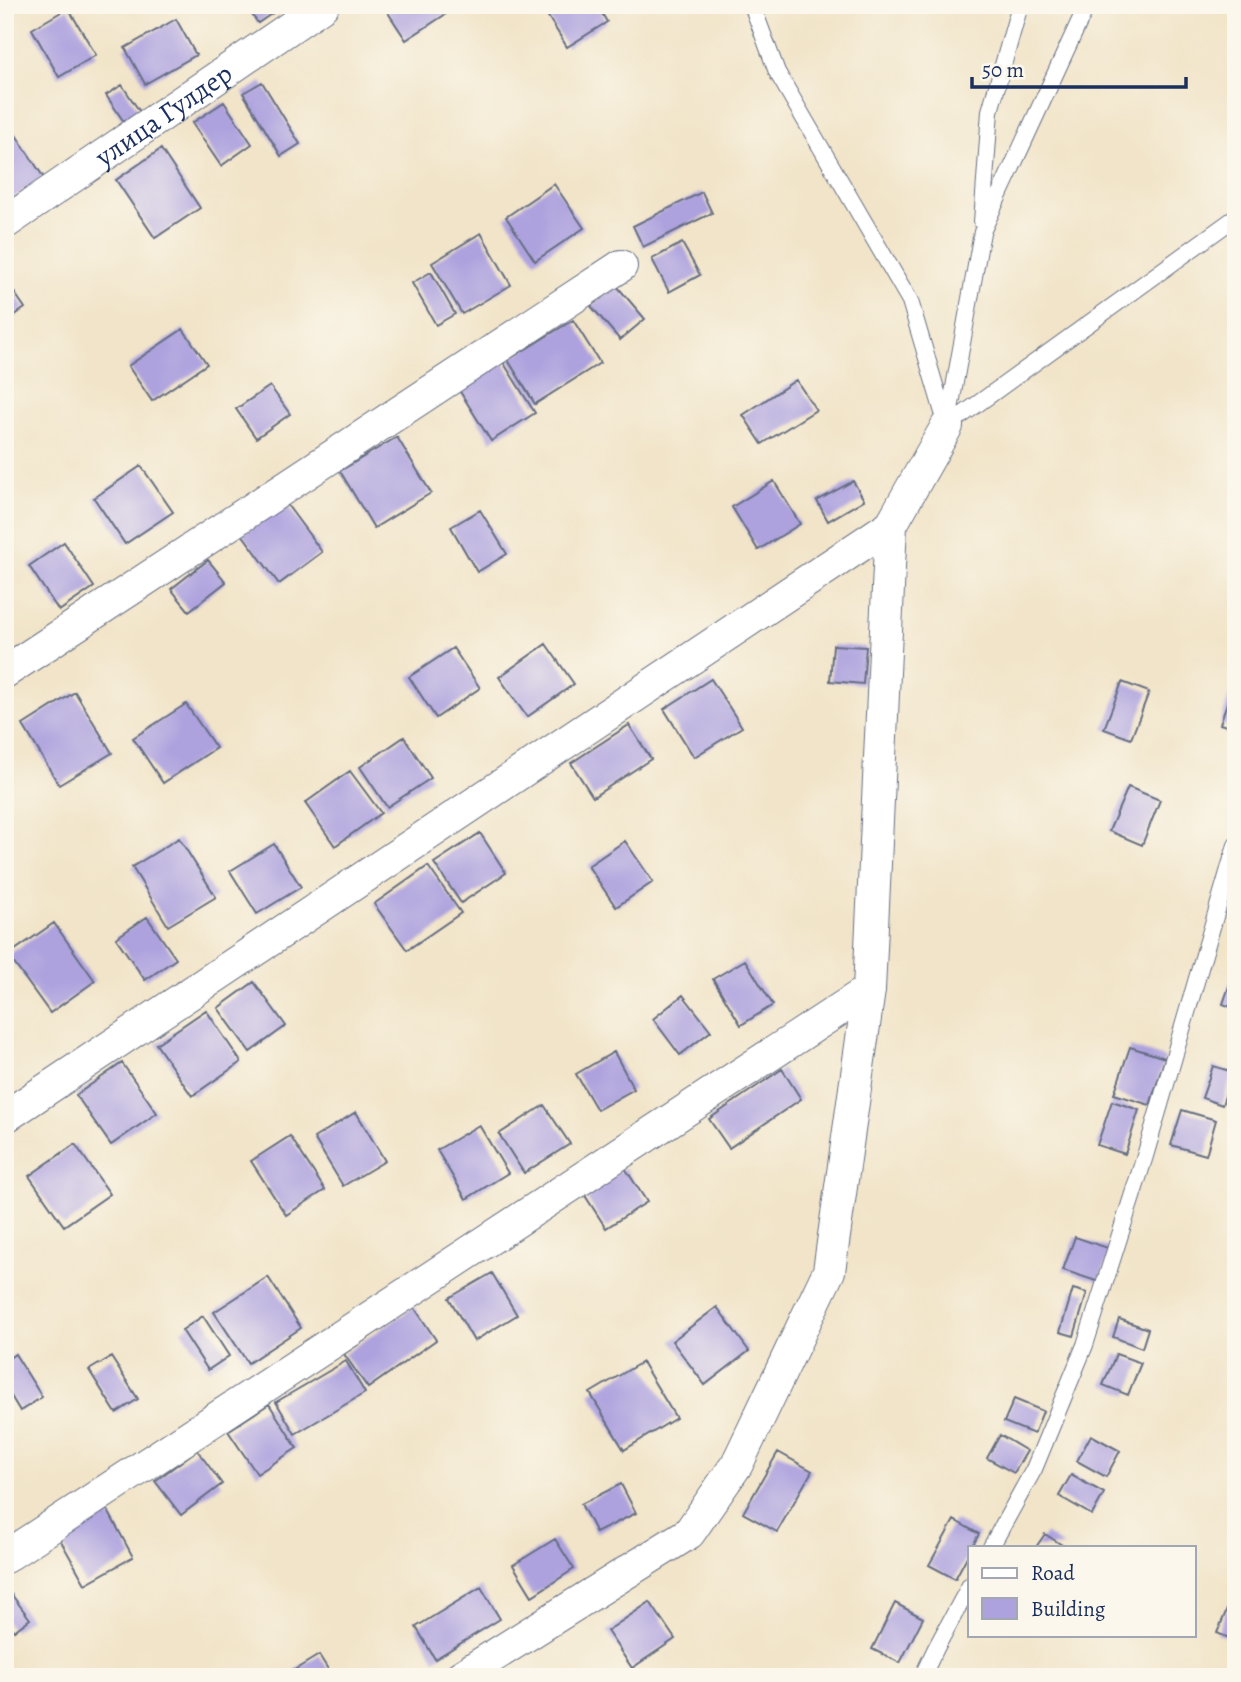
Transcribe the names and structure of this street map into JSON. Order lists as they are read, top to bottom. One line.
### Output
{"streets":{"street":["улица Гулдер"]},"legend":["Road","Building"],"scale_bar":"50 m"}
